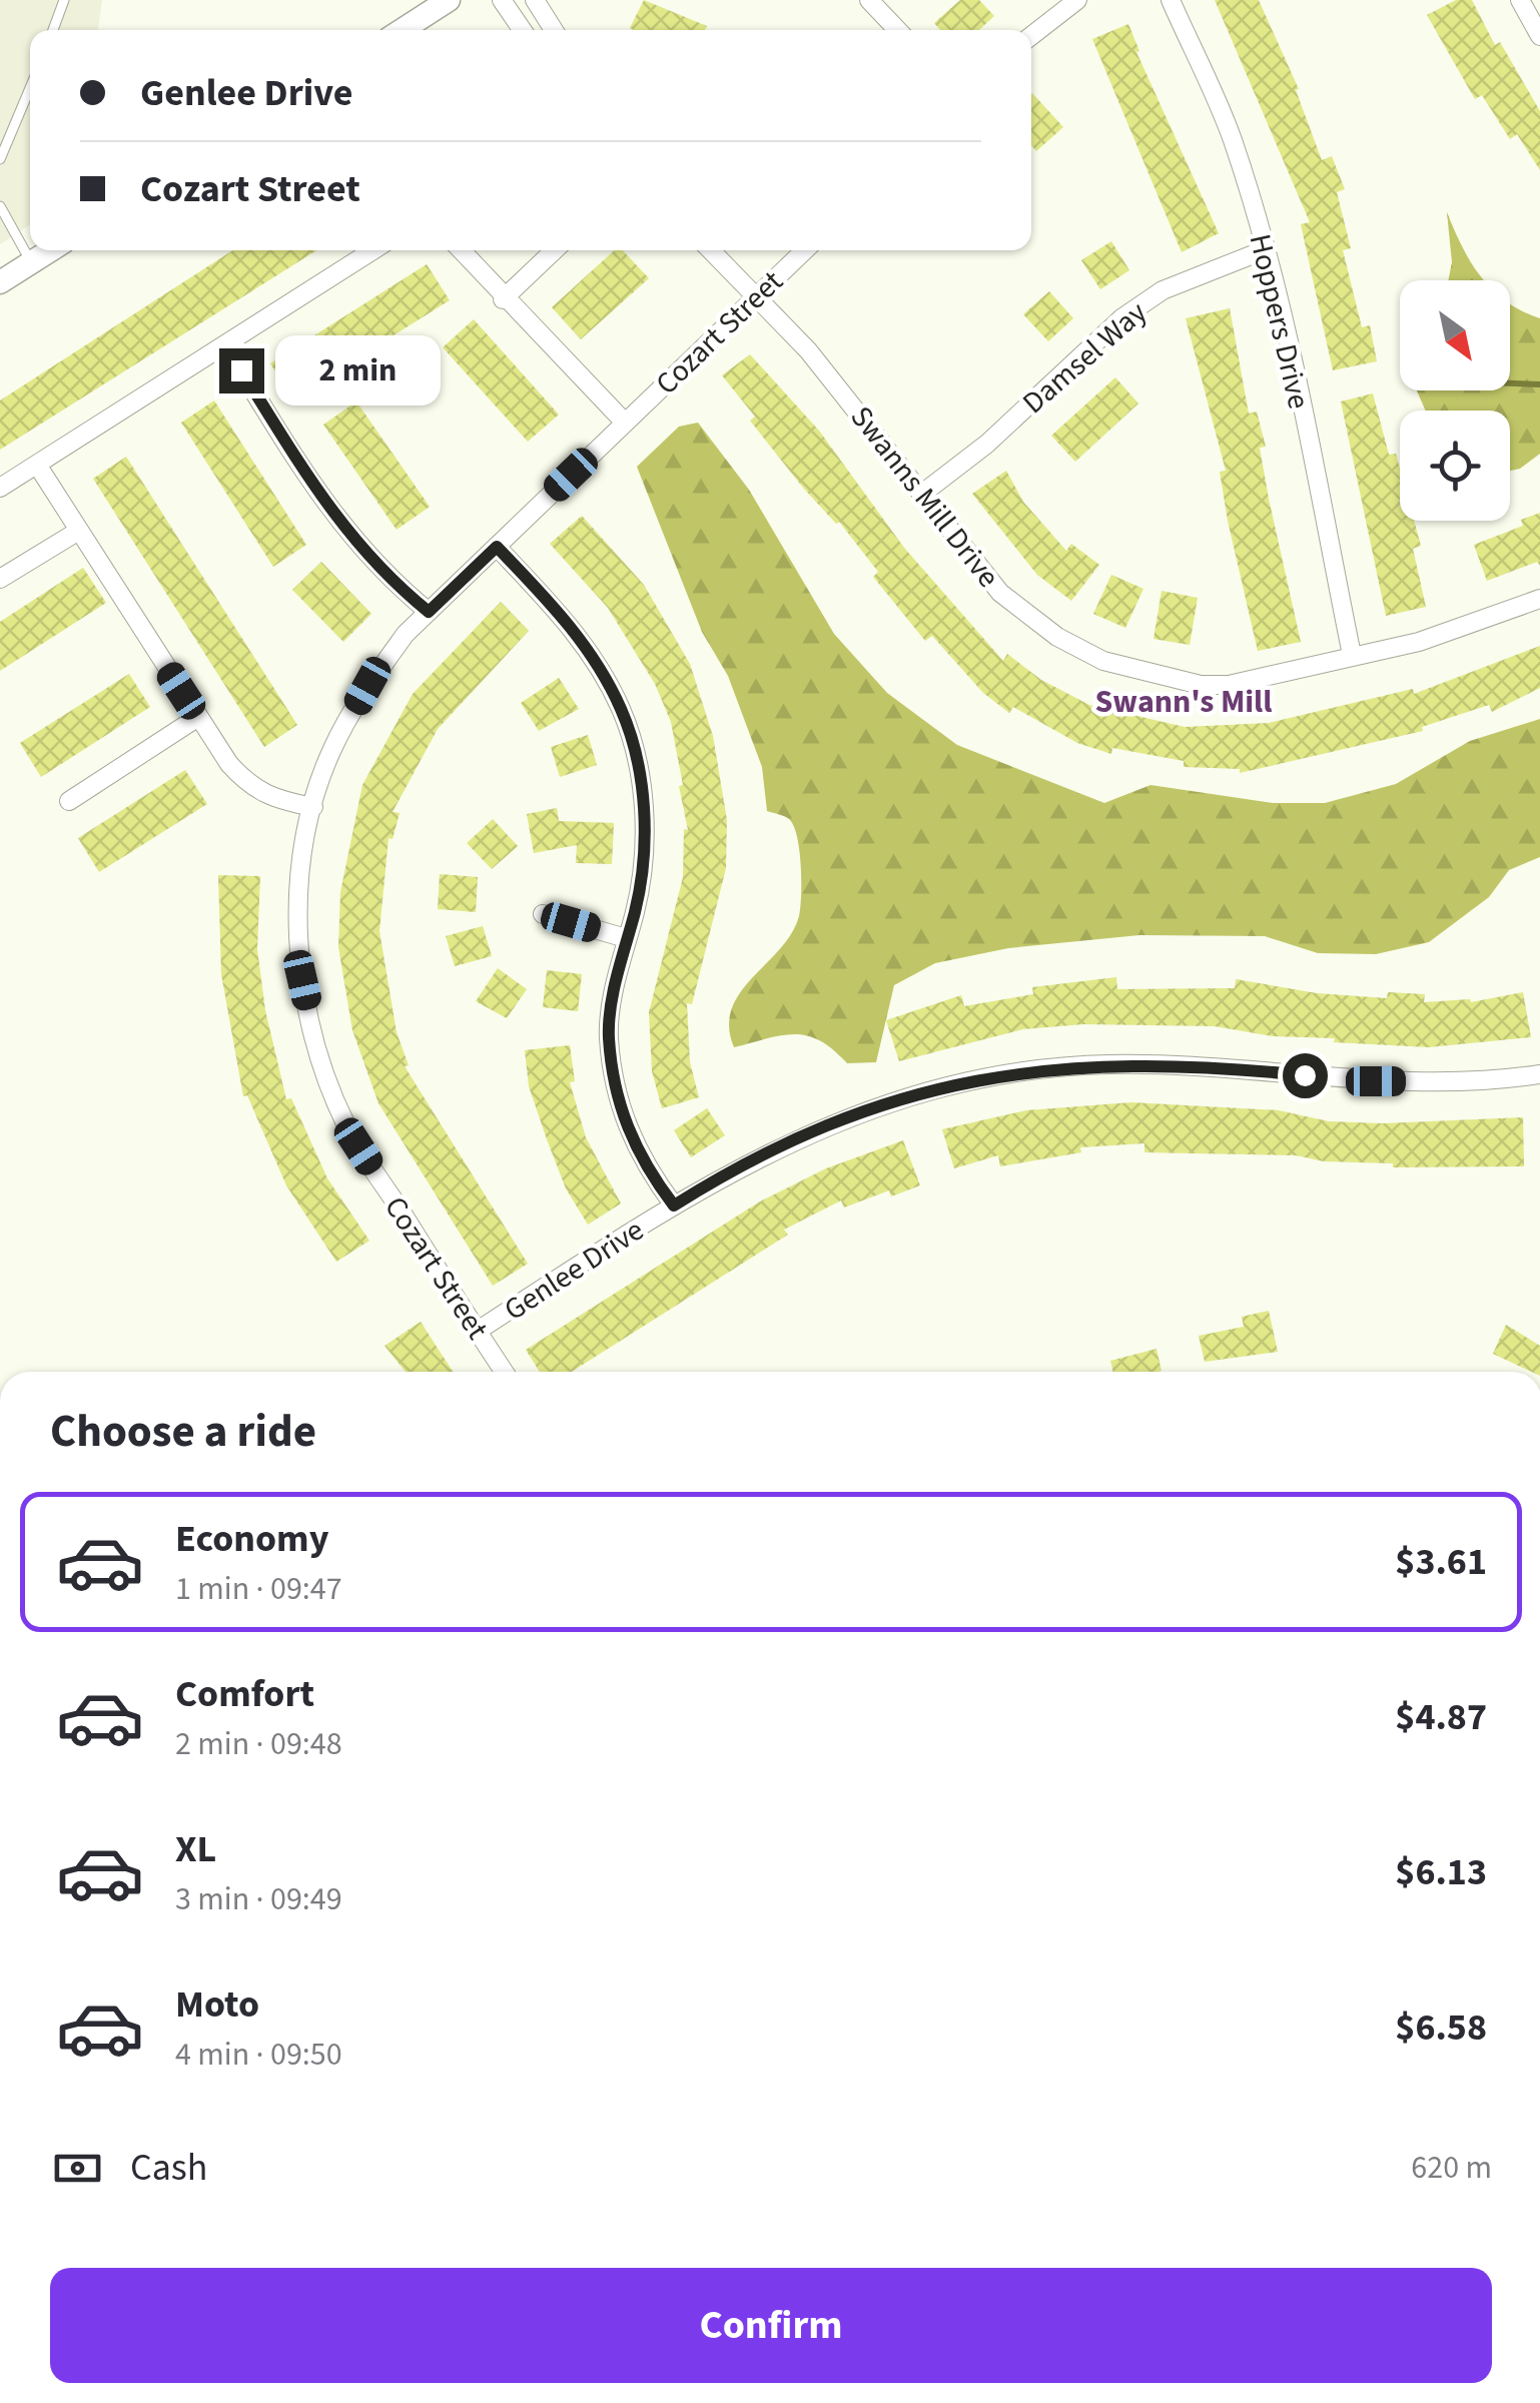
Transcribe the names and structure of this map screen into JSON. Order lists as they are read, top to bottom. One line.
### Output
{"streets":{"street":["Hoppers Drive","Cozart Street","Damsel Way","Swanns Mill Drive","Genlee Drive"]},"crossings":[["Hoppers Drive","Damsel Way"],["Hoppers Drive","Swanns Mill Drive"],["Cozart Street","Swanns Mill Drive"],["Cozart Street","Genlee Drive"],["Damsel Way","Swanns Mill Drive"]],"districts":["Swann's Mill"],"north":"bottom right","page":{"banner":["Genlee Drive","Cozart Street"],"bubble":"2 min","heading":"Choose a ride","list":[{"name":"Economy","note":"1 min · 09:47","value":"$3.61"},{"name":"Comfort","note":"2 min · 09:48","value":"$4.87"},{"name":"XL","note":"3 min · 09:49","value":"$6.13"},{"name":"Moto","note":"4 min · 09:50","value":"$6.58"}],"pay":["Cash","620 m"],"buttons":"Confirm"}}
